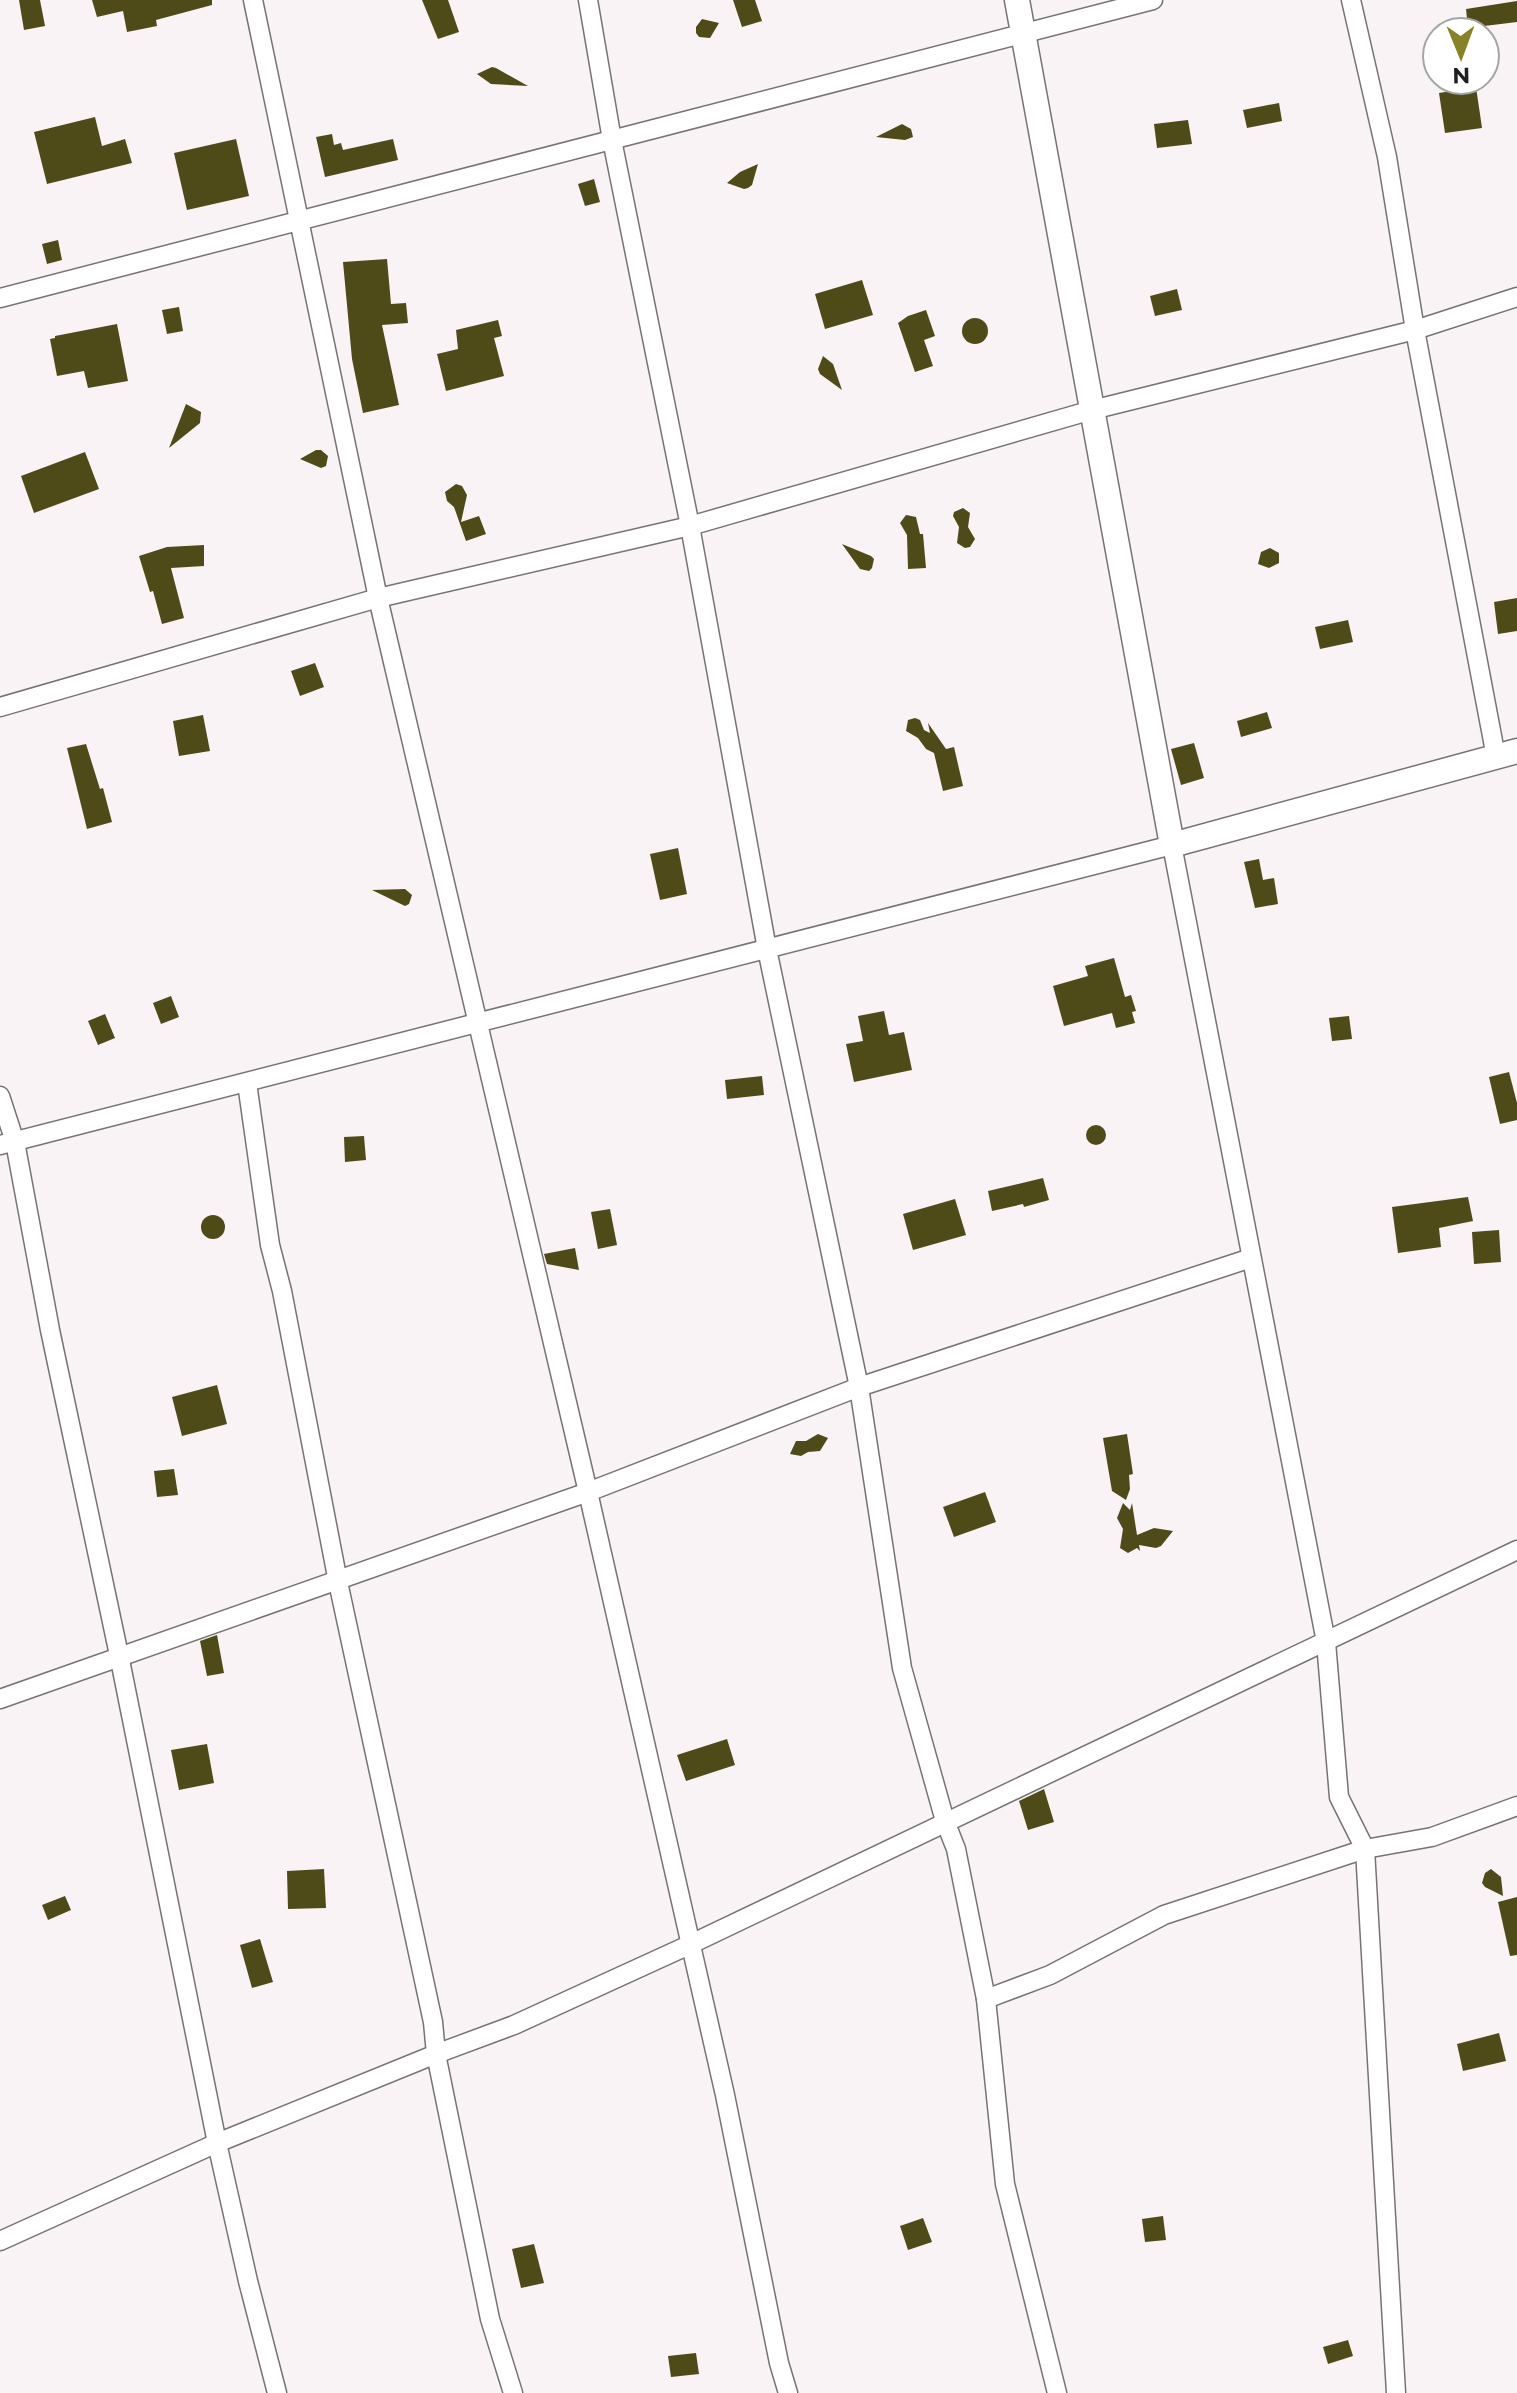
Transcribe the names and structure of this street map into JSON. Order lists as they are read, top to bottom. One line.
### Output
{"north":"bottom"}
